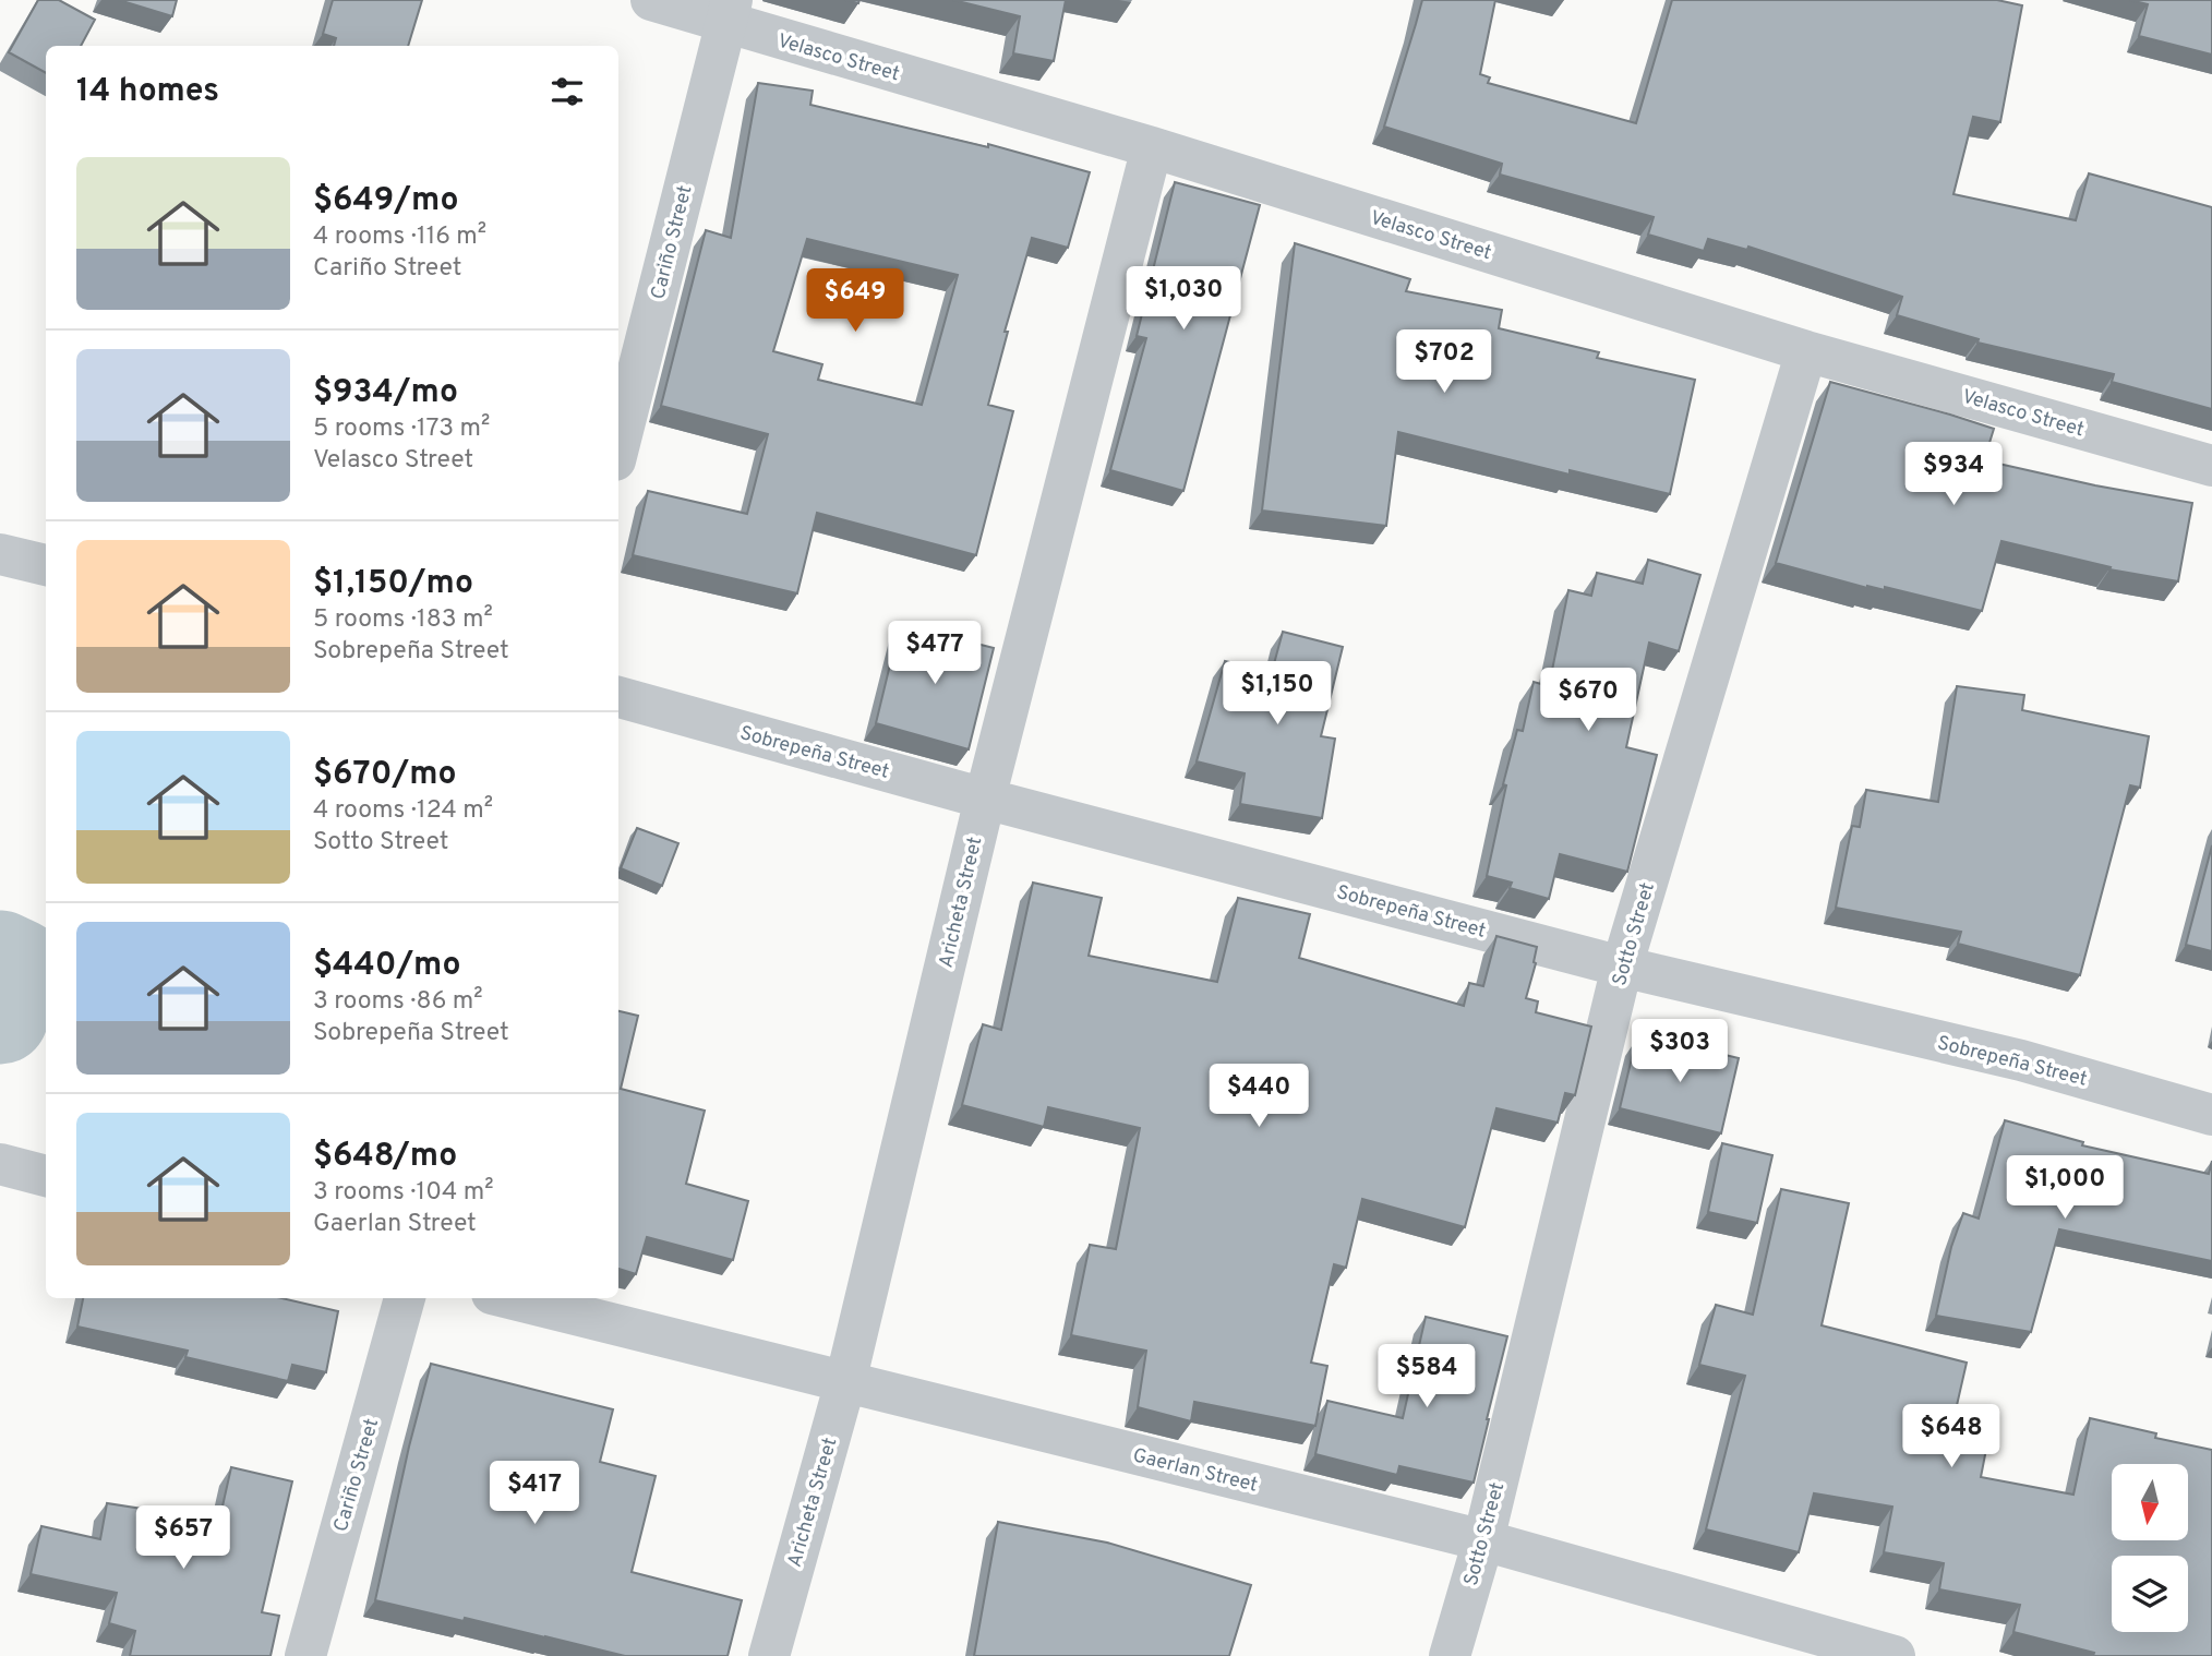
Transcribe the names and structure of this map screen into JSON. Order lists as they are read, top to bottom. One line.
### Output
{"streets":{"street":["Velasco Street","Cariño Street","Sobrepeña Street","Aricheta Street","Sotto Street","Gaerlan Street"]},"crossings":[["Velasco Street","Cariño Street"],["Velasco Street","Aricheta Street"],["Velasco Street","Sotto Street"],["Sobrepeña Street","Aricheta Street"],["Sobrepeña Street","Sotto Street"],["Aricheta Street","Gaerlan Street"],["Sotto Street","Gaerlan Street"]],"north":"bottom","page":{"heading":"14 homes","list":[{"name":"$649/mo","note":"4 rooms · 116 m² · Cariño Street"},{"name":"$934/mo","note":"5 rooms · 173 m² · Velasco Street"},{"name":"$1,150/mo","note":"5 rooms · 183 m² · Sobrepeña Street"},{"name":"$670/mo","note":"4 rooms · 124 m² · Sotto Street"},{"name":"$440/mo","note":"3 rooms · 86 m² · Sobrepeña Street"},{"name":"$648/mo","note":"3 rooms · 104 m² · Gaerlan Street"}],"price":["$1,030","$649","$702","$934","$477","$1,150","$670","$303","$440","$1,000","$584","$648","$417","$657"]}}
